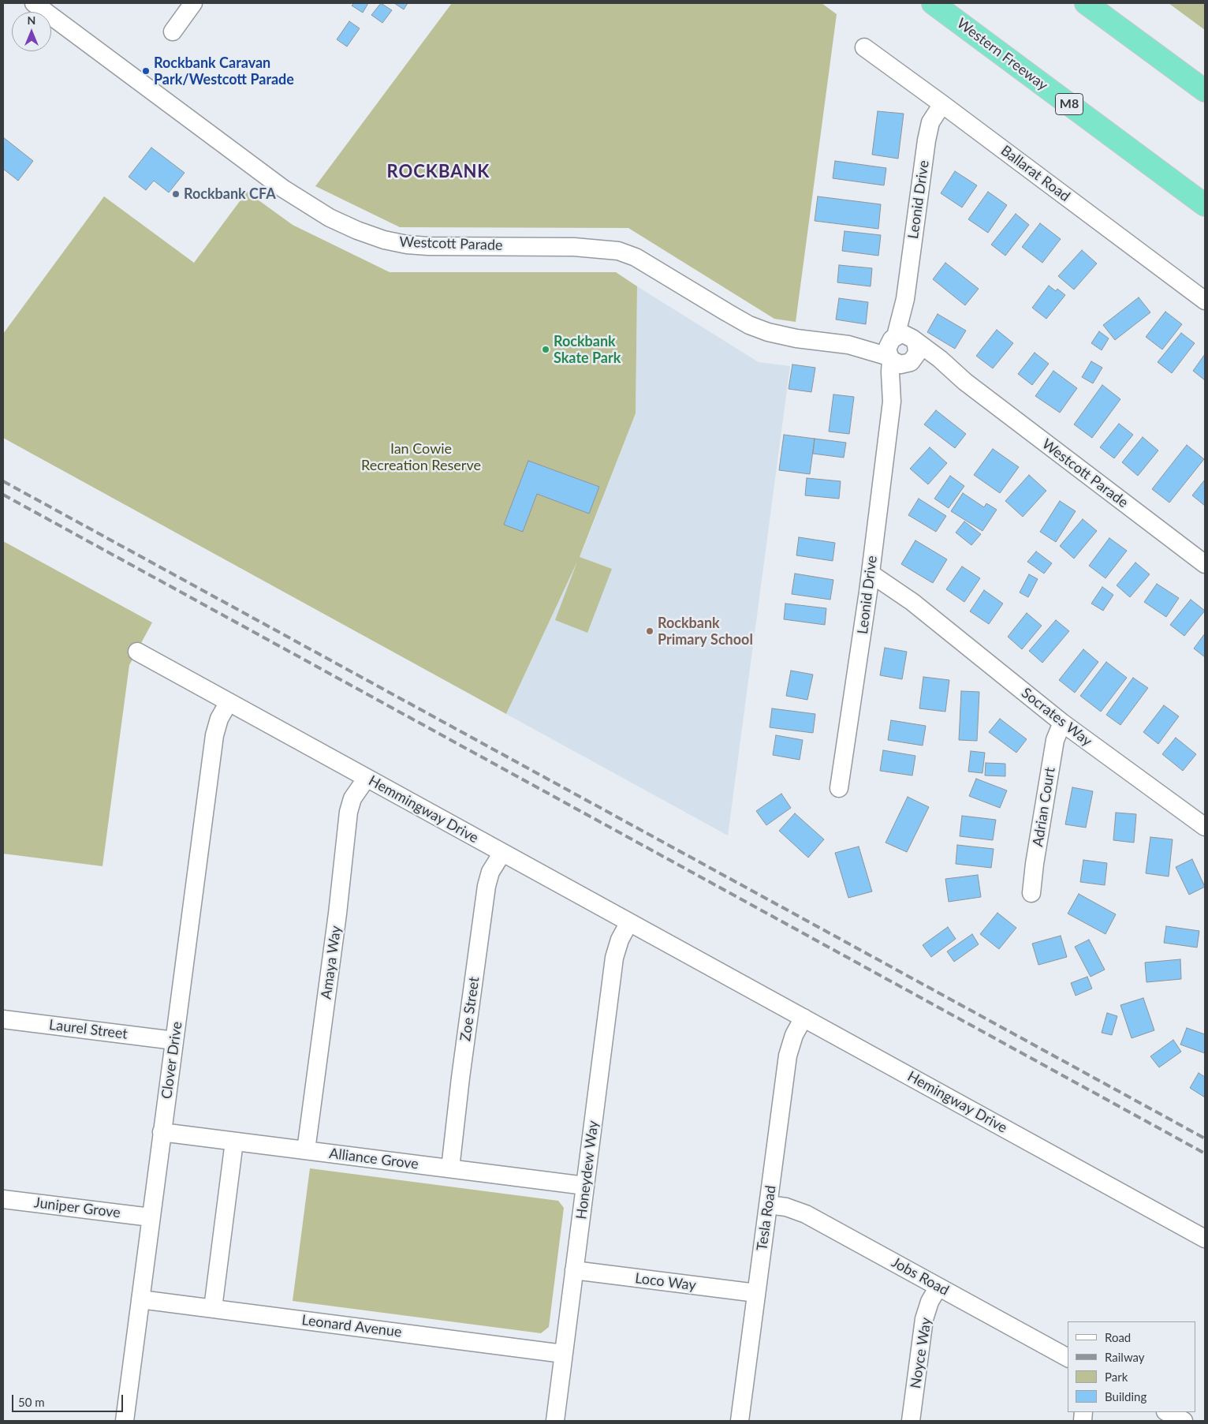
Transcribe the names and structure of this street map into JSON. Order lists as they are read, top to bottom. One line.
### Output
{"streets":{"highway":["Western Freeway","M8"],"street":["Ballarat Road","Leonid Drive","Westcott Parade","Socrates Way","Adrian Court","Hemmingway Drive","Amaya Way","Zoe Street","Laurel Street","Clover Drive","Hemingway Drive","Alliance Grove","Honeydew Way","Juniper Grove","Tesla Road","Jobs Road","Loco Way","Leonard Avenue","Noyce Way"]},"crossings":[["Ballarat Road","Leonid Drive"],["Leonid Drive","Westcott Parade"],["Leonid Drive","Socrates Way"],["Socrates Way","Adrian Court"],["Hemmingway Drive","Amaya Way"],["Hemmingway Drive","Zoe Street"],["Hemmingway Drive","Clover Drive"],["Hemmingway Drive","Hemingway Drive"],["Hemmingway Drive","Honeydew Way"],["Amaya Way","Alliance Grove"],["Zoe Street","Alliance Grove"],["Laurel Street","Clover Drive"],["Clover Drive","Alliance Grove"],["Clover Drive","Juniper Grove"],["Clover Drive","Leonard Avenue"],["Hemingway Drive","Tesla Road"],["Alliance Grove","Honeydew Way"],["Honeydew Way","Loco Way"],["Honeydew Way","Leonard Avenue"],["Tesla Road","Jobs Road"],["Tesla Road","Loco Way"],["Jobs Road","Noyce Way"]],"districts":["ROCKBANK"],"parks":["Ian Cowie Recreation Reserve"],"places":["Rockbank Caravan Park/Westcott Parade","Rockbank CFA","Rockbank Skate Park","Rockbank Primary School"],"legend":["Road","Railway","Park","Building"],"scale_bar":"50 m","north":"top"}
